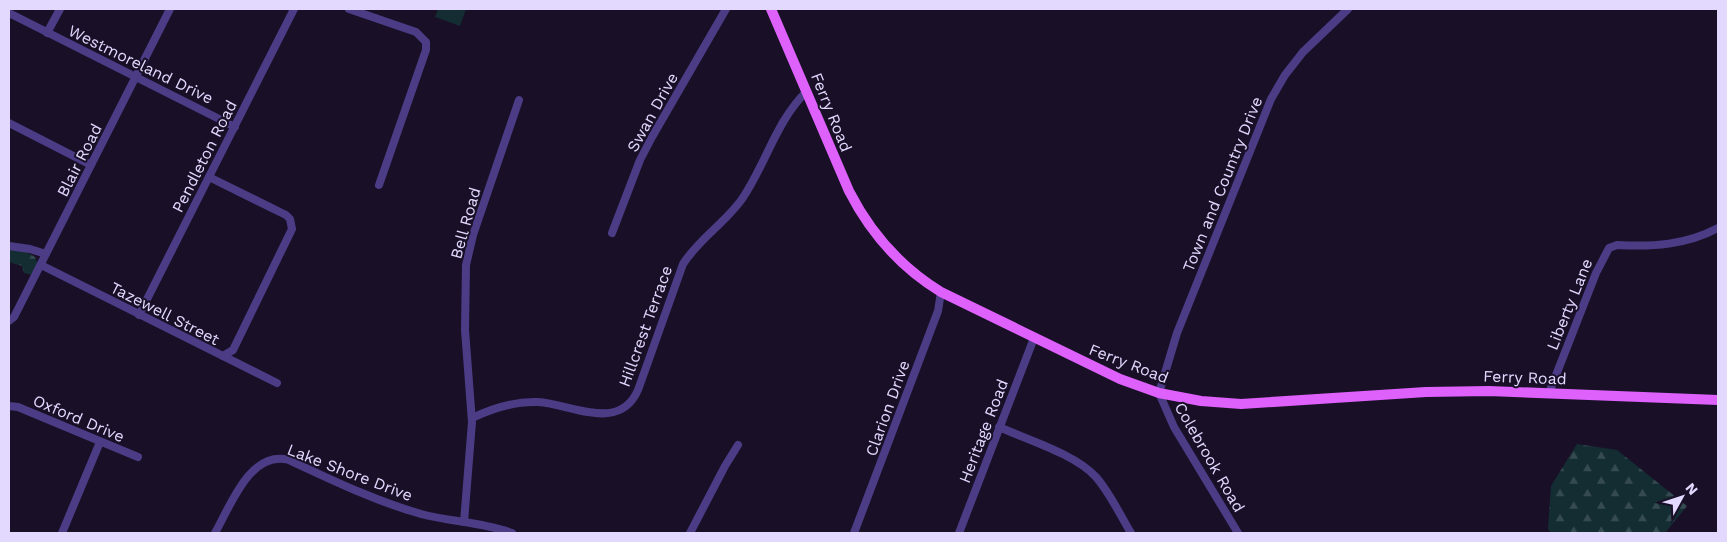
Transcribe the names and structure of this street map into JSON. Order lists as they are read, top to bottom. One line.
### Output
{"streets":{"main road":["Ferry Road"],"street":["Westmoreland Drive","Swan Drive","Pendleton Road","Blair Road","Town and Country Drive","Bell Road","Liberty Lane","Tazewell Street","Hillcrest Terrace","Clarion Drive","Oxford Drive","Heritage Road","Colebrook Road","Lake Shore Drive"]},"crossings":[["Westmoreland Drive","Pendleton Road"],["Westmoreland Drive","Blair Road"],["Ferry Road","Town and Country Drive"],["Ferry Road","Liberty Lane"],["Ferry Road","Hillcrest Terrace"],["Ferry Road","Clarion Drive"],["Ferry Road","Heritage Road"],["Ferry Road","Colebrook Road"],["Pendleton Road","Tazewell Street"],["Blair Road","Tazewell Street"],["Town and Country Drive","Colebrook Road"],["Bell Road","Hillcrest Terrace"]],"north":"top right"}
